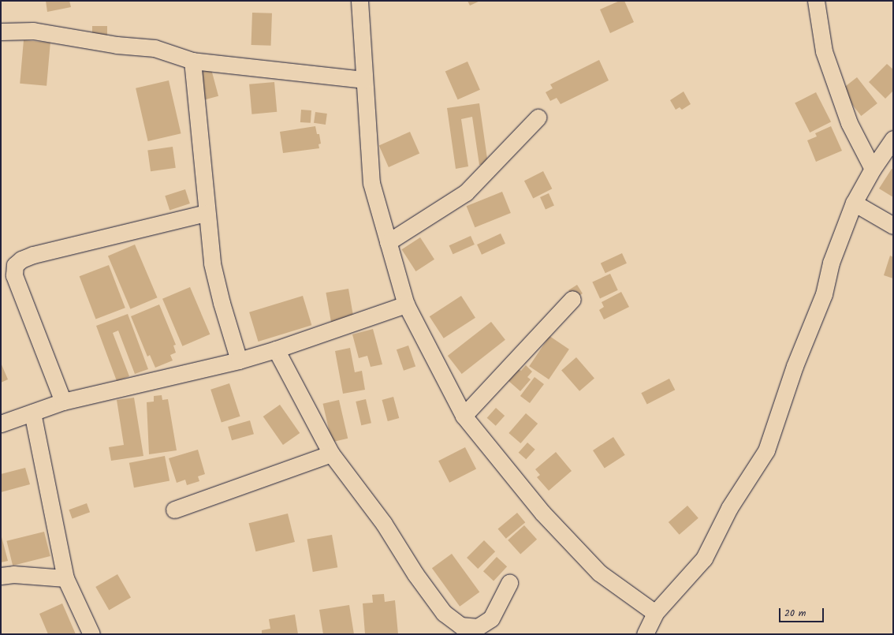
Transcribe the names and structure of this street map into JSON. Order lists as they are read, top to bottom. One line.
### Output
{"scale_bar":"20 m"}
